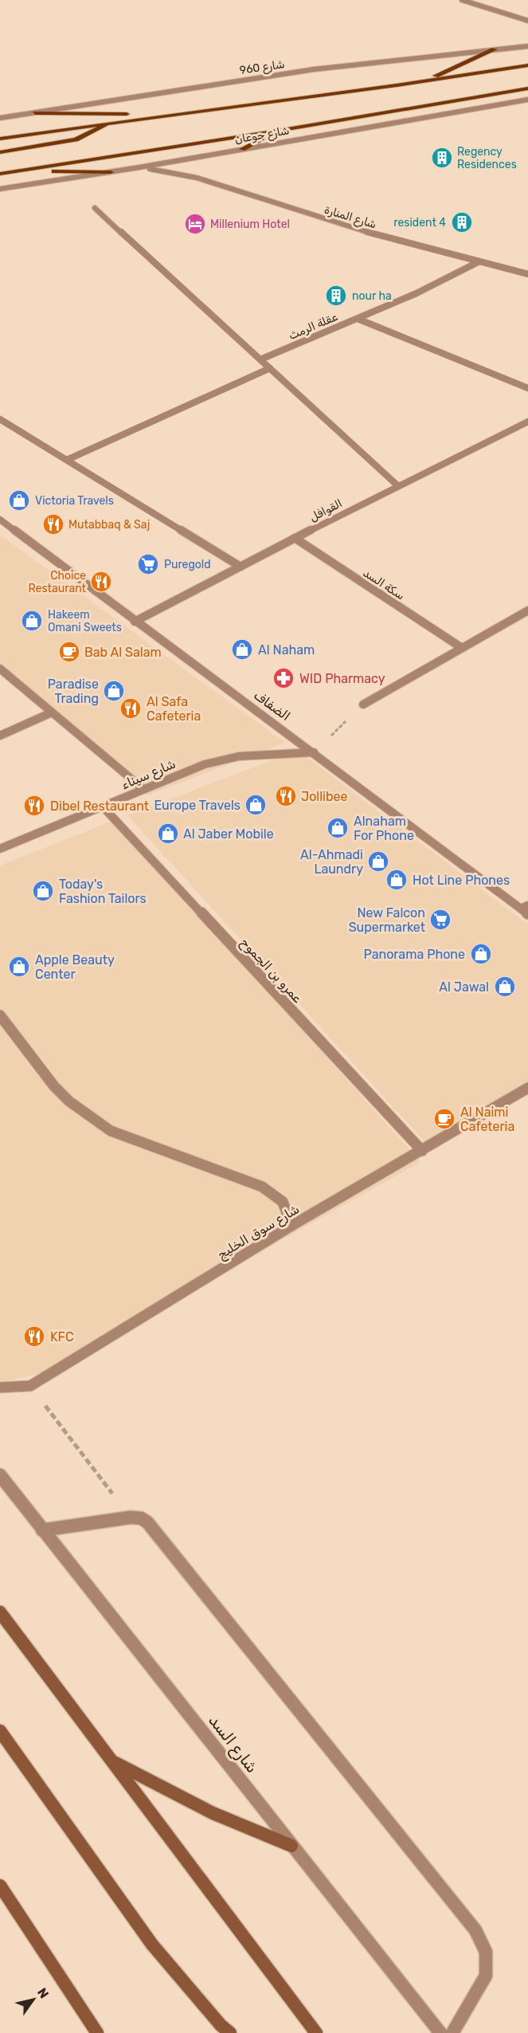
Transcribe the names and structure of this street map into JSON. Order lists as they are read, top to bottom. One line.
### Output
{"streets":{"main road":["شارع جوعان"],"street":["شارع 960","شارع المنارة","عقلة الرمث","القوافل","سكة السد","الضفاف","شارع سيناء","عمرو بن الجموح","شارع سوق الخليج","شارع السد"]},"crossings":[["شارع جوعان","شارع المنارة"],["شارع المنارة","عقلة الرمث"],["القوافل","سكة السد"],["القوافل","الضفاف"],["الضفاف","شارع سيناء"],["شارع سيناء","عمرو بن الجموح"],["عمرو بن الجموح","شارع سوق الخليج"]],"places":{"building":["Regency Residences","resident 4","nour ha"],"hotel":["Millenium Hotel"],"shop":["Victoria Travels","Hakeem Omani Sweets","Al Naham","Paradise Trading","Europe Travels","Alnaham For Phone","Al Jaber Mobile","Al-Ahmadi Laundry","Hot Line Phones","Today's Fashion Tailors","Panorama Phone","Apple Beauty Center","Al Jawal"],"restaurant":["Mutabbaq & Saj","Choice Restaurant","Al Safa Cafeteria","Jollibee","Dibel Restaurant","KFC"],"supermarket":["Puregold","New Falcon Supermarket"],"cafe":["Bab Al Salam","Al Naimi Cafeteria"],"pharmacy":["WID Pharmacy"]},"north":"top right"}
